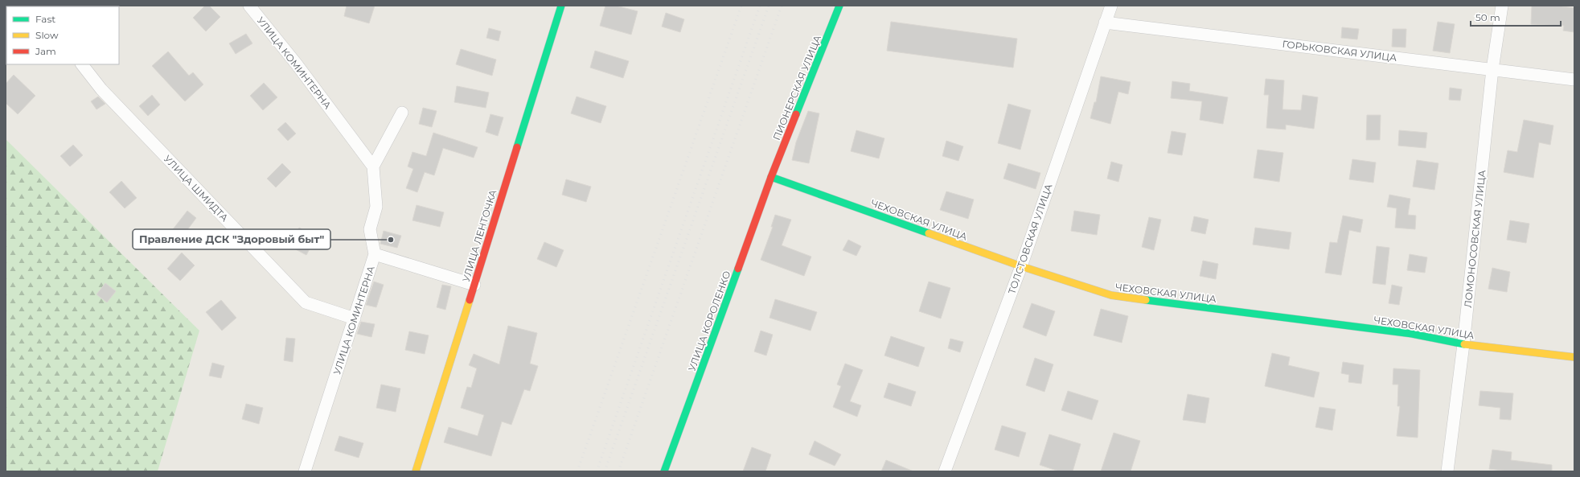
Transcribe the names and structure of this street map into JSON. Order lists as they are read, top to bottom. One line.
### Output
{"streets":{"street":["ГОРЬКОВСКАЯ УЛИЦА","УЛИЦА КОМИНТЕРНА","ПИОНЕРСКАЯ УЛИЦА","УЛИЦА ШМИДТА","ЧЕХОВСКАЯ УЛИЦА","УЛИЦА ЛЕНТОЧКА","ТОЛСТОВСКАЯ УЛИЦА","ЛОМОНОСОВСКАЯ УЛИЦА","УЛИЦА КОРОЛЕНКО"]},"crossings":[["ГОРЬКОВСКАЯ УЛИЦА","ТОЛСТОВСКАЯ УЛИЦА"],["ГОРЬКОВСКАЯ УЛИЦА","ЛОМОНОСОВСКАЯ УЛИЦА"],["УЛИЦА КОМИНТЕРНА","УЛИЦА ШМИДТА"],["ПИОНЕРСКАЯ УЛИЦА","ЧЕХОВСКАЯ УЛИЦА"],["ПИОНЕРСКАЯ УЛИЦА","УЛИЦА КОРОЛЕНКО"],["ЧЕХОВСКАЯ УЛИЦА","ТОЛСТОВСКАЯ УЛИЦА"],["ЧЕХОВСКАЯ УЛИЦА","ЛОМОНОСОВСКАЯ УЛИЦА"],["ЧЕХОВСКАЯ УЛИЦА","УЛИЦА КОРОЛЕНКО"]],"places":["Правление ДСК \"Здоровый быт\""],"legend":["Fast","Slow","Jam"],"scale_bar":"50 m"}
